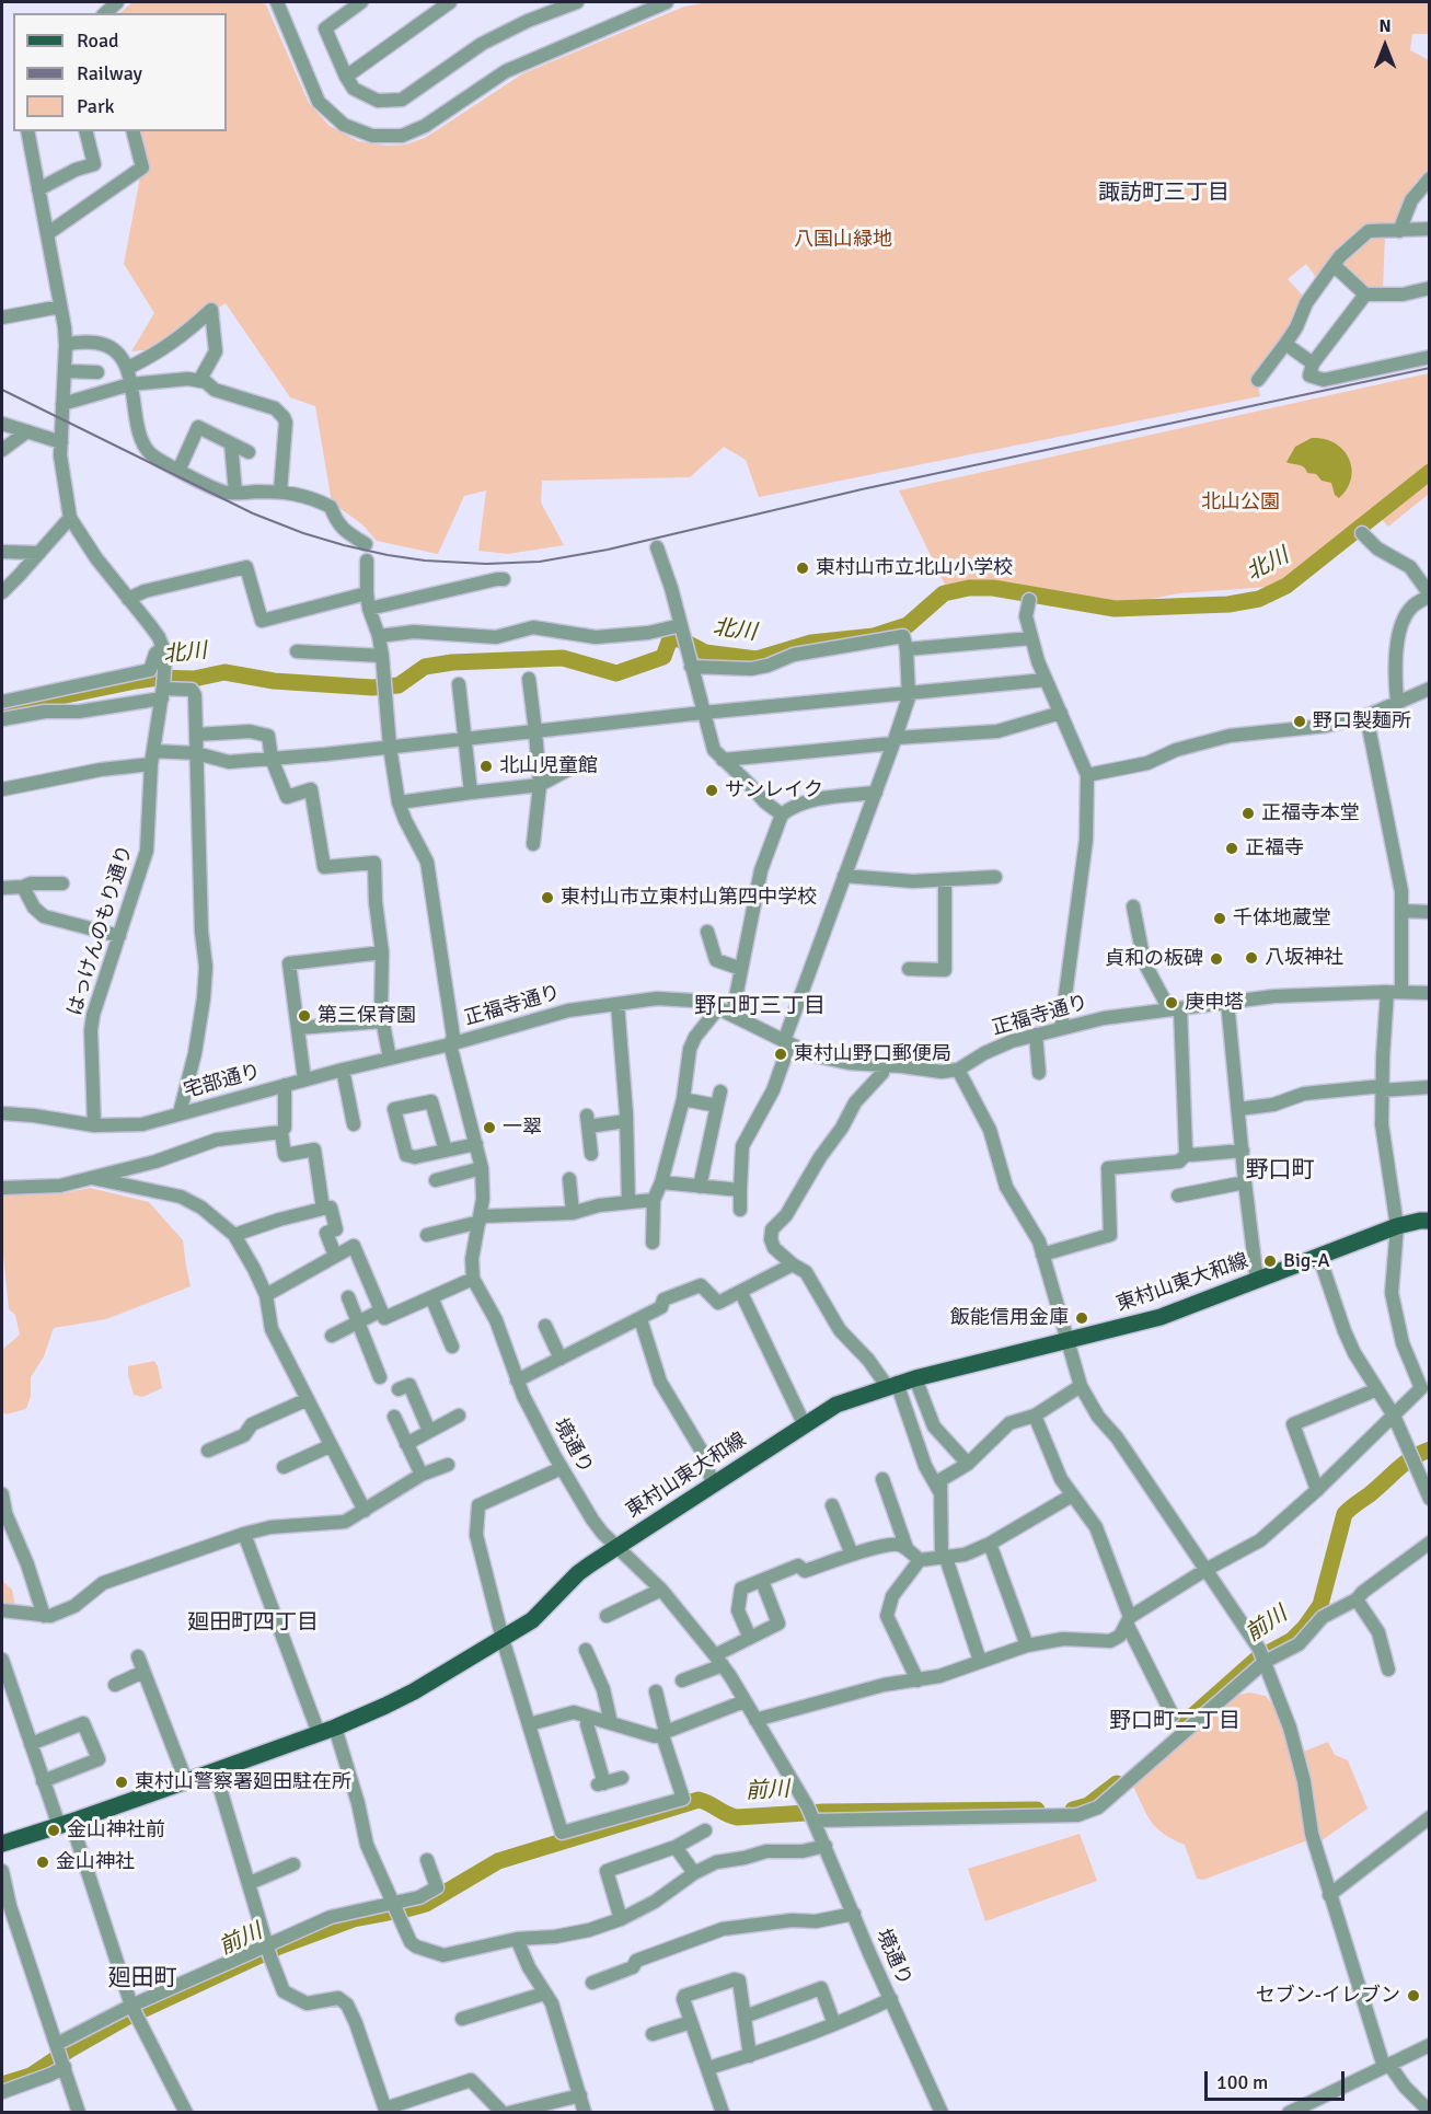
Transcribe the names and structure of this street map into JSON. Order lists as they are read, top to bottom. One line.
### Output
{"streets":{"main road":["東村山東大和線"],"street":["はっけんのもり通り","正福寺通り","宅部通り","境通り"]},"crossings":[["はっけんのもり通り","宅部通り"],["正福寺通り","宅部通り"],["東村山東大和線","境通り"]],"districts":["諏訪町三丁目","野口町三丁目","野口町","廻田町四丁目","野口町二丁目","廻田町"],"water":["北川","前川"],"parks":["八国山緑地","北山公園"],"places":["東村山市立北山小学校","野口製麺所","北山児童館","サンレイク","正福寺本堂","正福寺","東村山市立東村山第四中学校","千体地蔵堂","八坂神社","貞和の板碑","庚申塔","第三保育園","東村山野口郵便局","一翠","Big-A","飯能信用金庫","東村山警察署廻田駐在所","金山神社前","金山神社","セブン-イレブン"],"legend":["Road","Railway","Park"],"scale_bar":"100 m","north":"top"}
